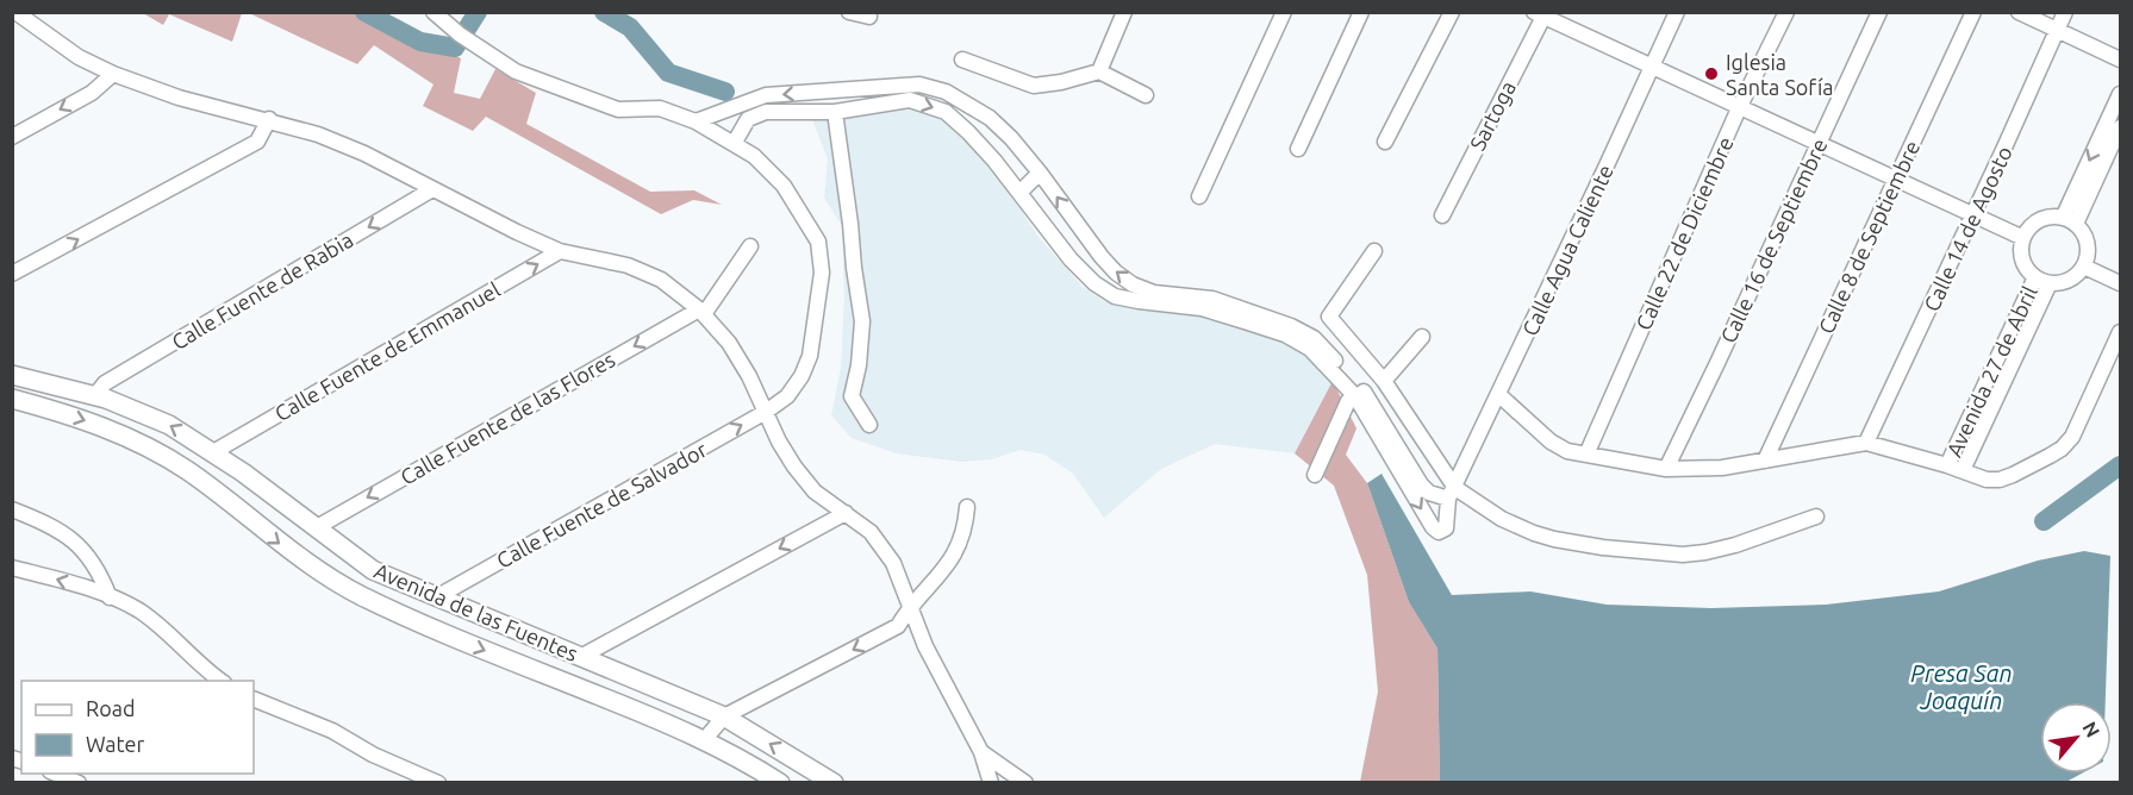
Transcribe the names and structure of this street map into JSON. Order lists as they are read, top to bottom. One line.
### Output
{"streets":{"main road":["Avenida de las Fuentes"],"street":["Sartoga","Calle 14 de Agosto","Calle 22 de Diciembre","Calle 8 de Septiembre","Calle 16 de Septiembre","Calle Agua Caliente","Calle Fuente de Rabia","Calle Fuente de Emmanuel","Avenida 27 de Abril","Calle Fuente de las Flores","Calle Fuente de Salvador"]},"crossings":[["Calle Fuente de Rabia","Avenida de las Fuentes"],["Calle Fuente de Emmanuel","Avenida de las Fuentes"],["Calle Fuente de las Flores","Avenida de las Fuentes"],["Calle Fuente de Salvador","Avenida de las Fuentes"]],"one_way":["Calle Fuente de Rabia","Calle Fuente de Emmanuel","Calle Fuente de las Flores"],"water":["Presa San Joaquín"],"places":["Iglesia Santa Sofía"],"legend":["Road","Water"],"north":"top right"}
